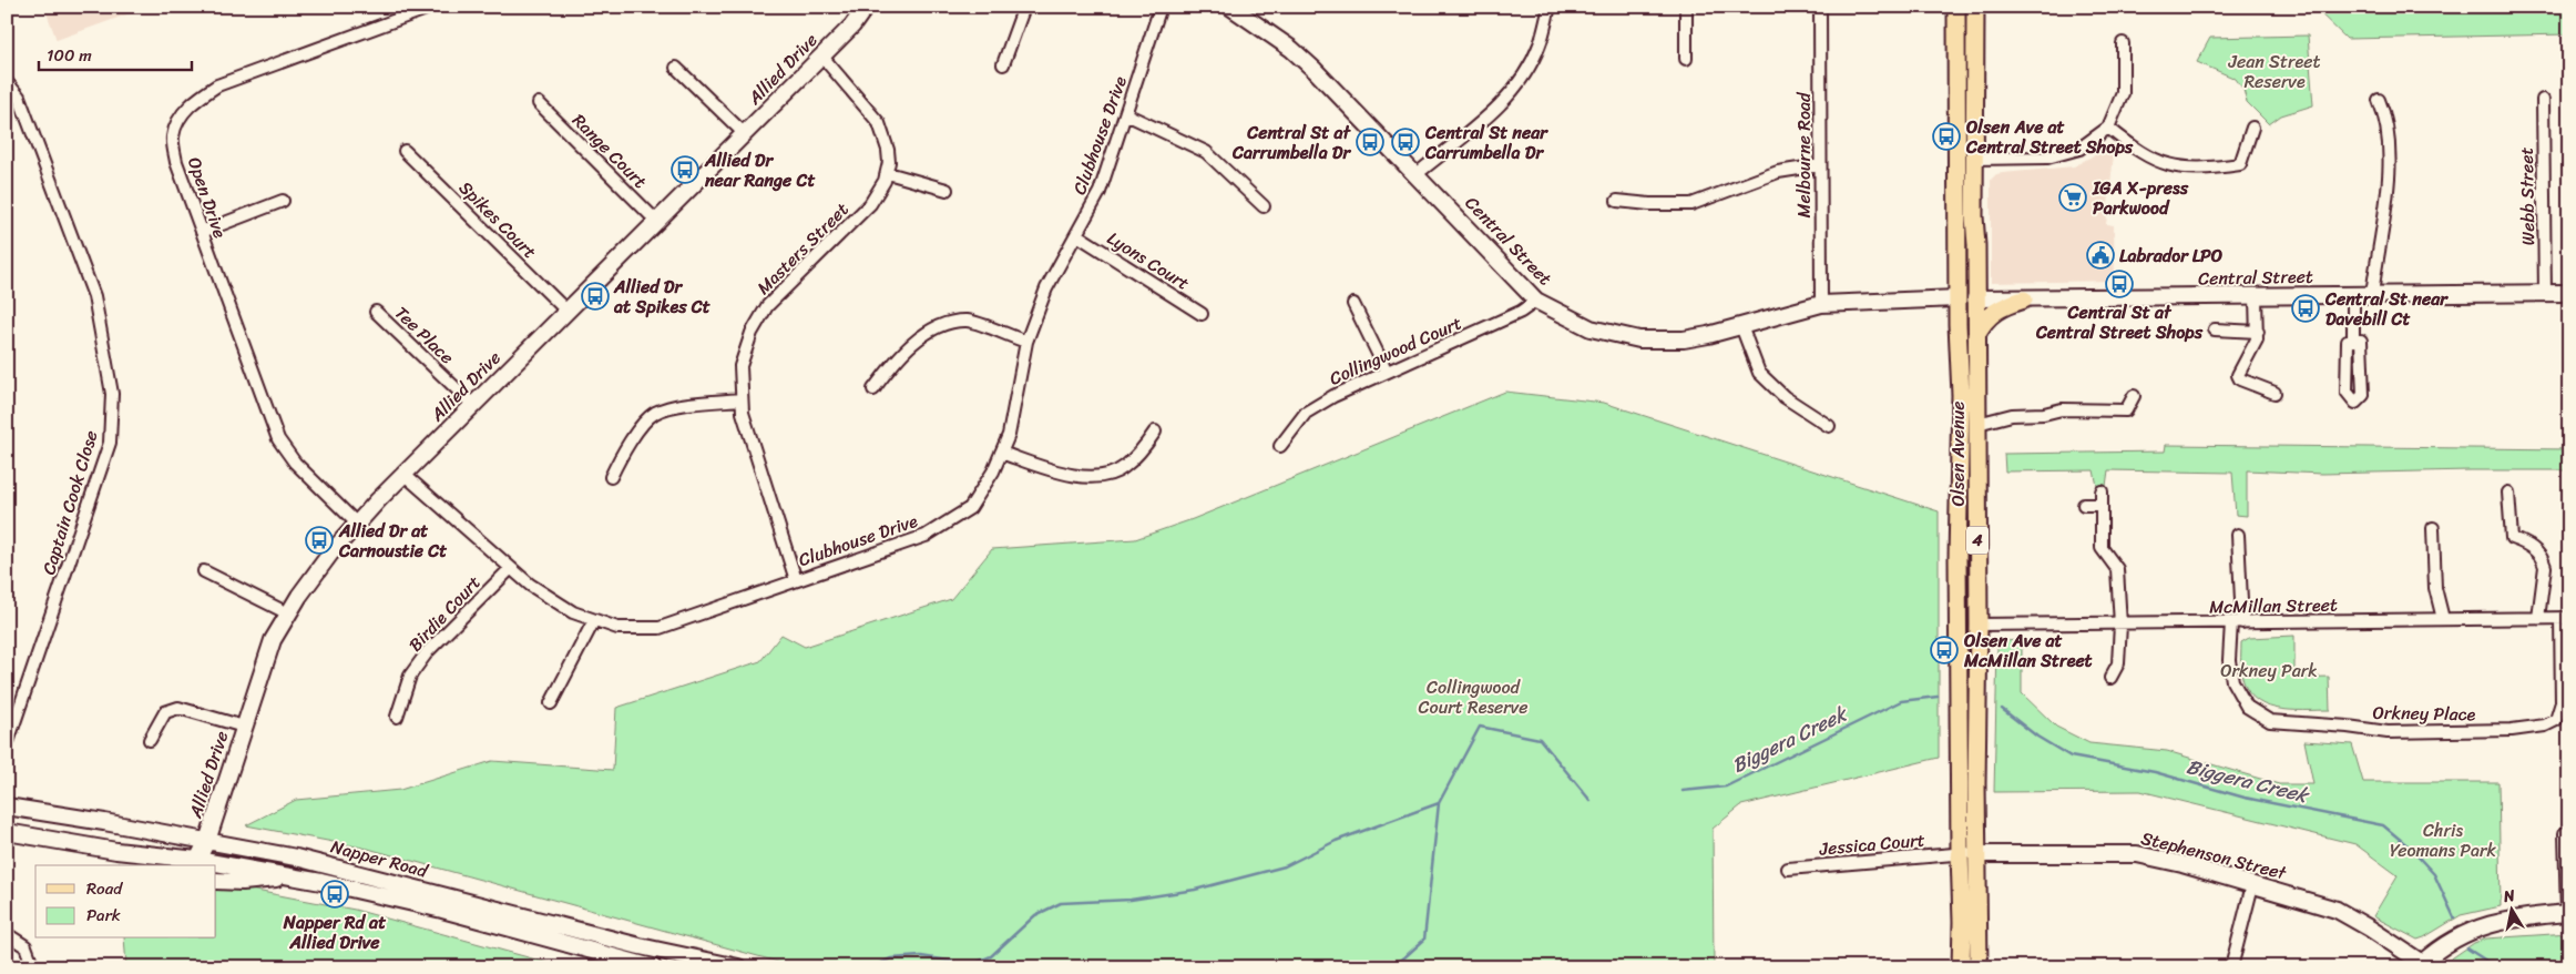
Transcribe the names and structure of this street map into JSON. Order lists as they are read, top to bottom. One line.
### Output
{"streets":{"main road":["Olsen Avenue","4"],"street":["Allied Drive","Clubhouse Drive","Range Court","Melbourne Road","Webb Street","Open Drive","Spikes Court","Central Street","Masters Street","Lyons Court","Tee Place","Collingwood Court","Captain Cook Close","McMillan Street","Birdie Court","Orkney Place","Jessica Court","Stephenson Street","Napper Road"]},"crossings":[["Allied Drive","Clubhouse Drive"],["Allied Drive","Range Court"],["Allied Drive","Open Drive"],["Allied Drive","Spikes Court"],["Allied Drive","Tee Place"],["Allied Drive","Napper Road"],["Clubhouse Drive","Masters Street"],["Clubhouse Drive","Lyons Court"],["Clubhouse Drive","Birdie Court"],["Melbourne Road","Central Street"],["Webb Street","Central Street"],["Central Street","Collingwood Court"],["Central Street","Olsen Avenue"],["Olsen Avenue","McMillan Street"],["Olsen Avenue","Jessica Court"],["Olsen Avenue","Stephenson Street"],["McMillan Street","Orkney Place"],["Jessica Court","Stephenson Street"]],"water":["Biggera Creek"],"parks":["Jean Street Reserve","Orkney Park","Collingwood Court Reserve","Chris Yeomans Park"],"places":{"bus stop":["Olsen Ave at Central Street Shops","Central St at Carrumbella Dr","Central St near Carrumbella Dr","Allied Dr near Range Ct","Central St at Central Street Shops","Allied Dr at Spikes Ct","Central St near Davebill Ct","Allied Dr at Carnoustie Ct","Olsen Ave at McMillan Street","Napper Rd at Allied Drive"],"supermarket":["IGA X-press Parkwood"],"public building":["Labrador LPO"]},"legend":["Road","Park"],"scale_bar":"100 m","north":"top"}
